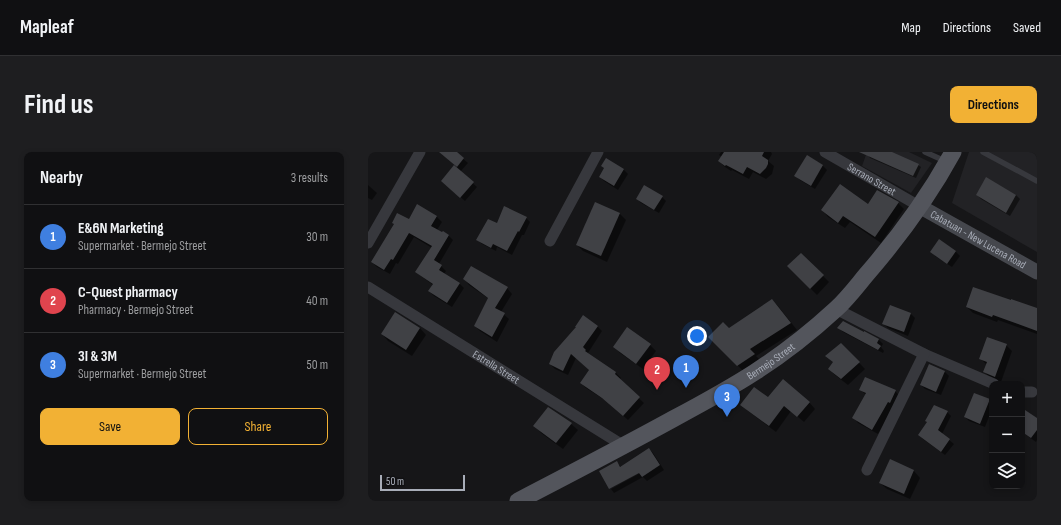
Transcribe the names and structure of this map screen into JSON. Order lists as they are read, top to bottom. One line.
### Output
{"streets":{"main road":["Cabatuan - New Lucena Road","Bermejo Street"],"street":["Serrano Street","Estrella Street"]},"crossings":[["Serrano Street","Cabatuan - New Lucena Road"],["Serrano Street","Bermejo Street"],["Cabatuan - New Lucena Road","Bermejo Street"],["Bermejo Street","Estrella Street"]],"scale_bar":"50 m","page":{"header":"Mapleaf","nav":["Map","Directions","Saved"],"buttons":["Directions",["Save","Share"]],"title":"Find us","heading":["Nearby","3 results"],"list":[{"mark":"1","name":"E&6N Marketing","note":"Supermarket · Bermejo Street","value":"30 m"},{"mark":"2","name":"C-Quest pharmacy","note":"Pharmacy · Bermejo Street","value":"40 m"},{"mark":"3","name":"3I & 3M","note":"Supermarket · Bermejo Street","value":"50 m"}],"pins":["1","2","3"],"map_buttons":["+","−"],"scale":"50 m"}}
